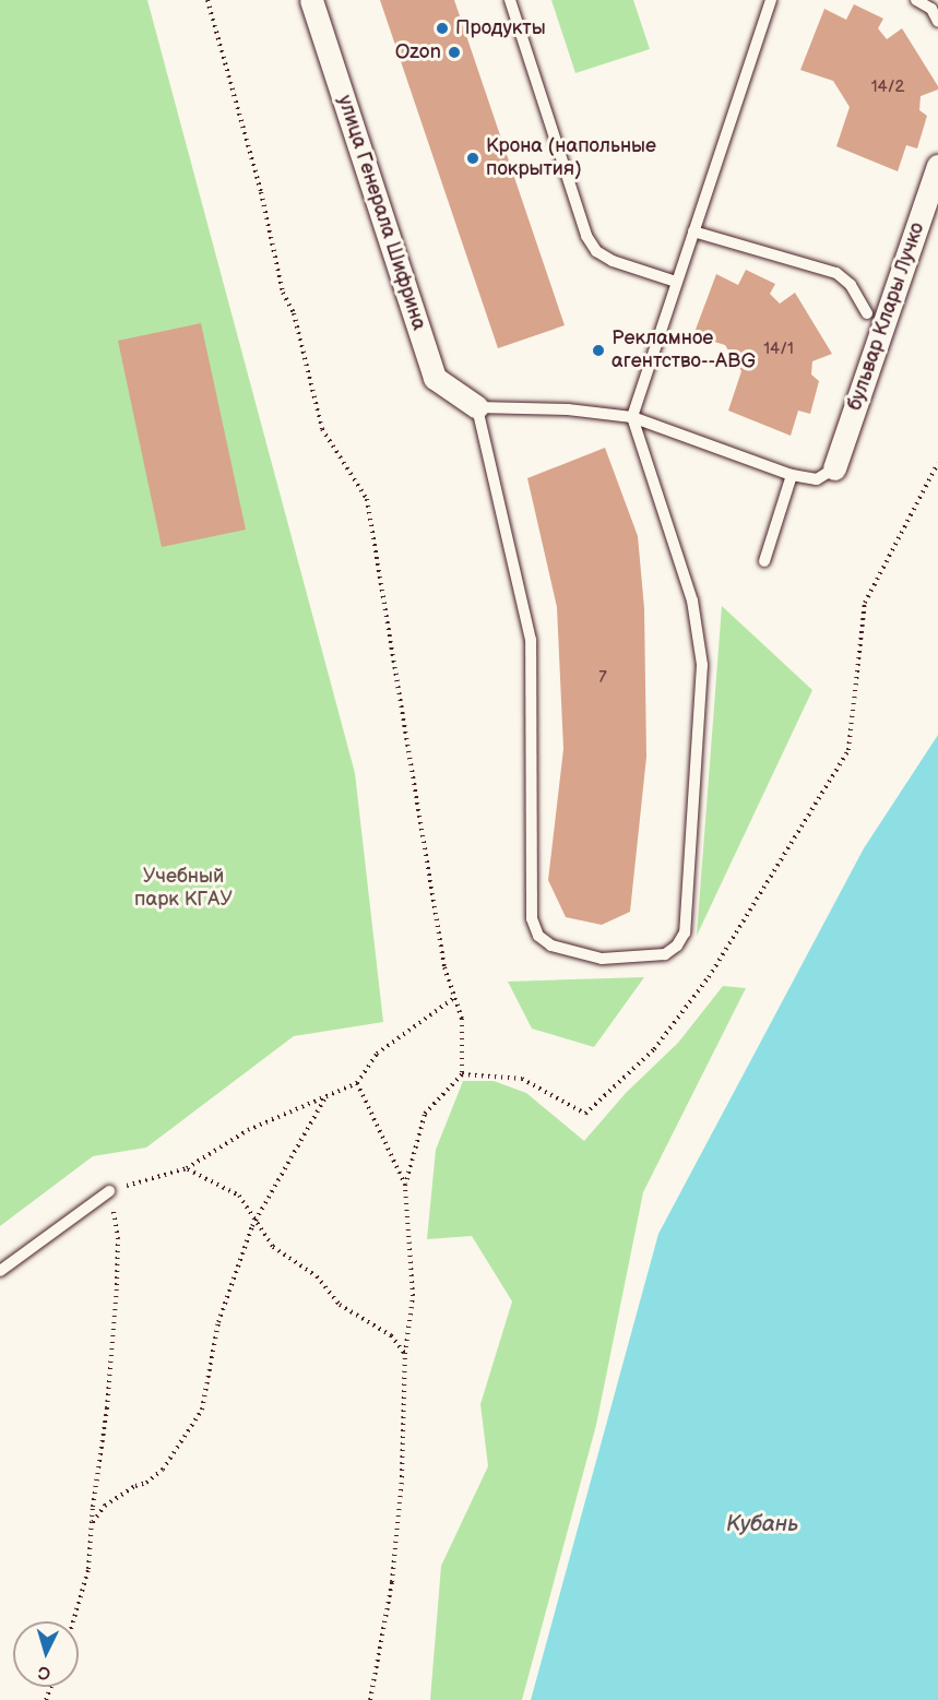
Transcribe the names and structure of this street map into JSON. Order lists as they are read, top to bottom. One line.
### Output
{"streets":{"street":["улица Генерала Шифрина","бульвар Клары Лучко"]},"water":["Кубань"],"parks":["Учебный парк КГАУ"],"places":["Продукты","Ozon","Крона (напольные покрытия)","Рекламное агентство--ABG"],"house_numbers":["14/2","14/1","7"],"north":"bottom"}
